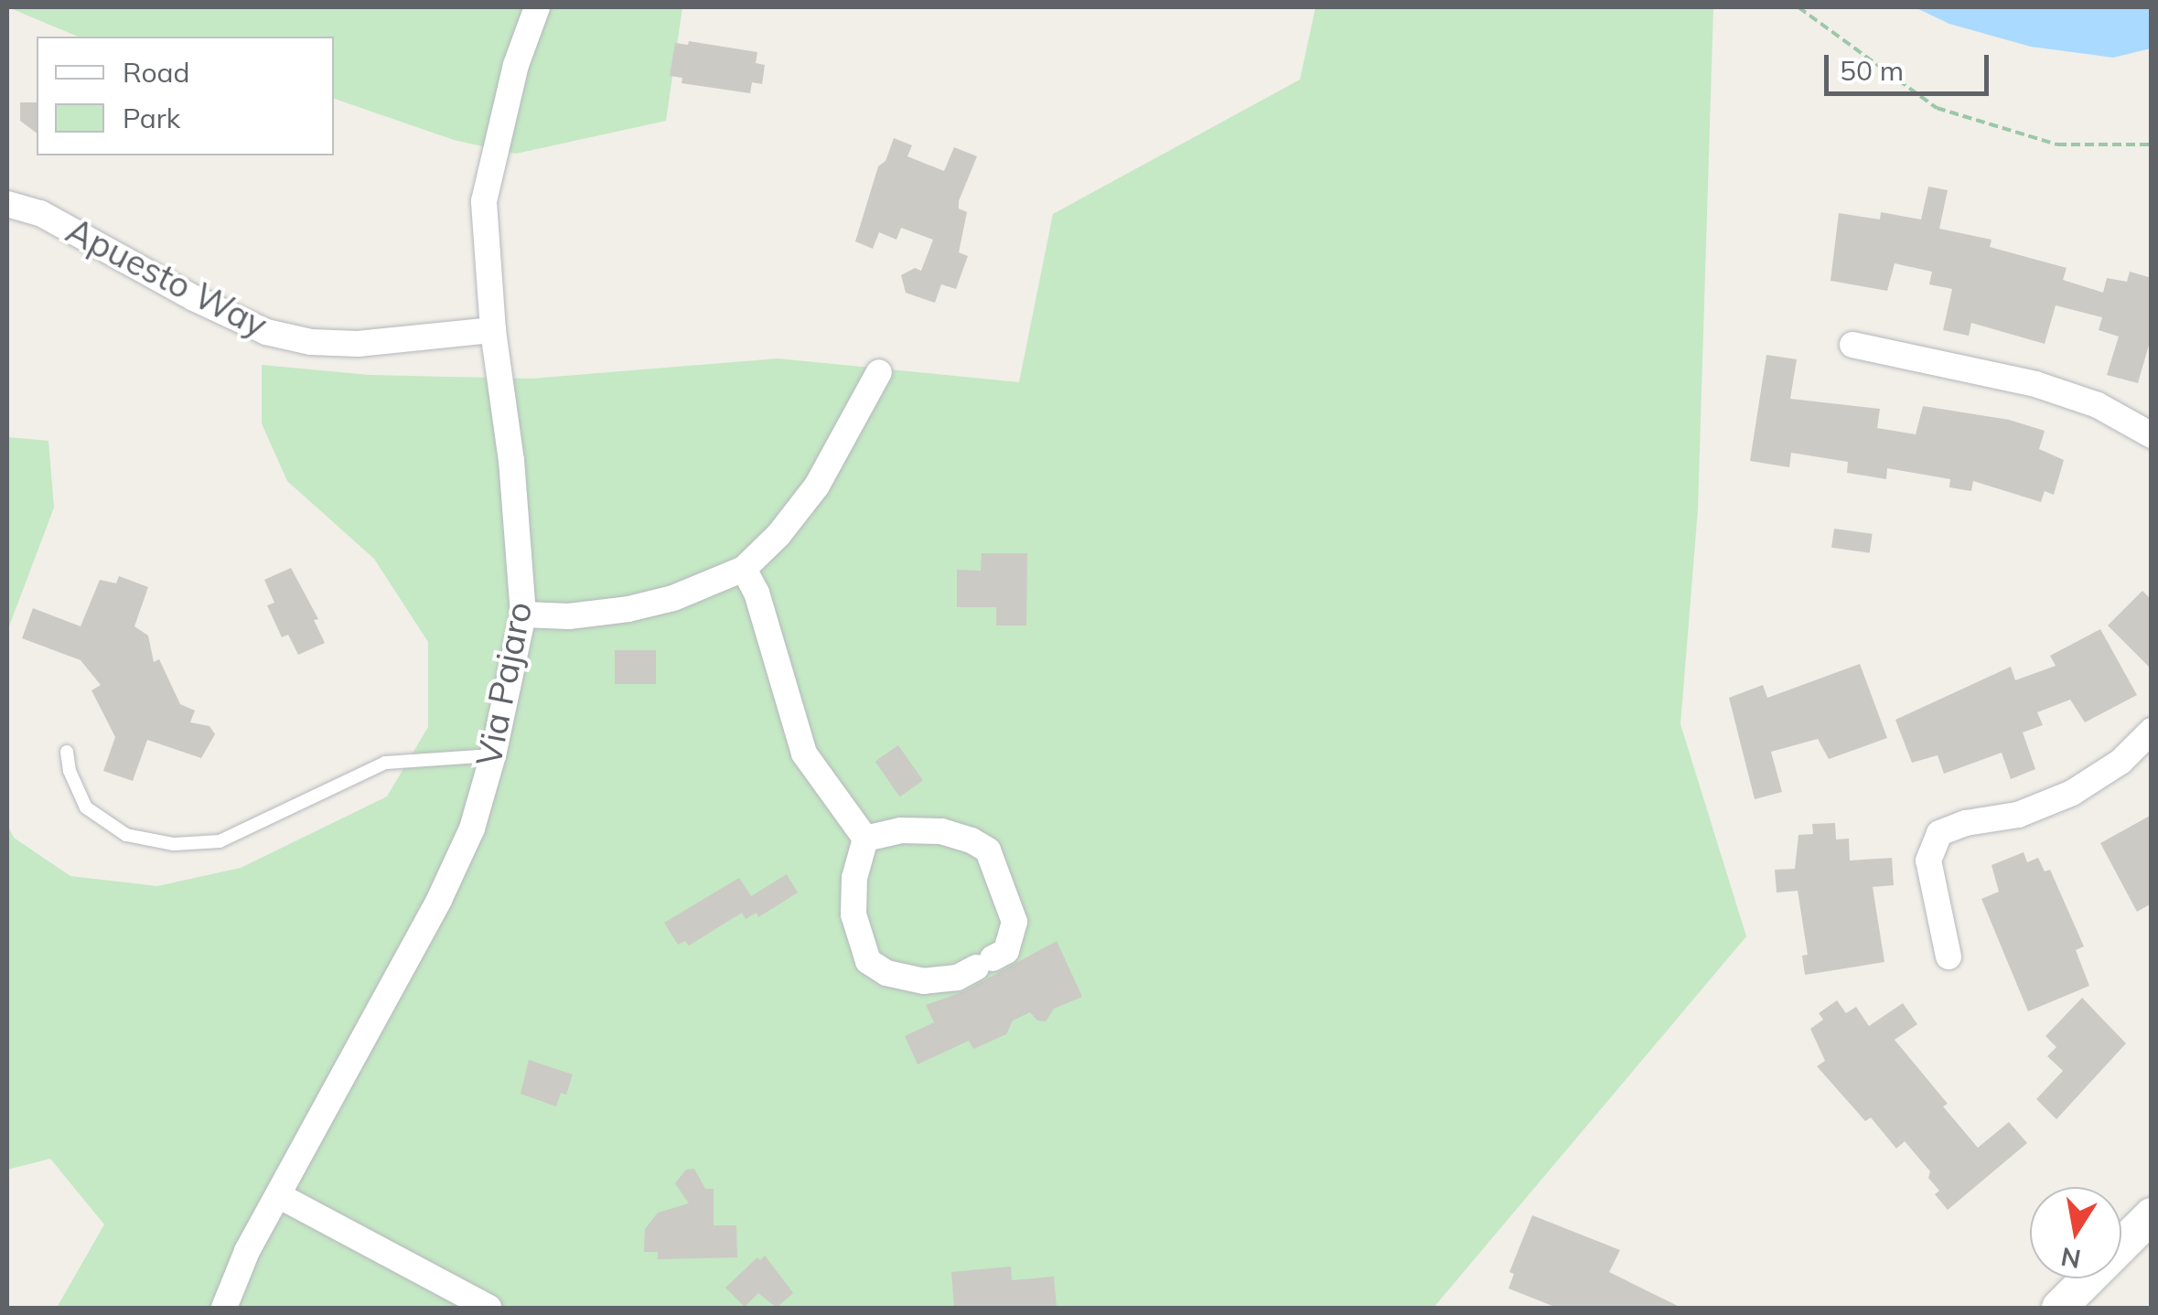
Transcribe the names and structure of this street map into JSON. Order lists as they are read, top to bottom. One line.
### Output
{"streets":{"street":["Apuesto Way","Via Pajaro"]},"crossings":[["Apuesto Way","Via Pajaro"]],"legend":["Road","Park"],"scale_bar":"50 m","north":"bottom"}
